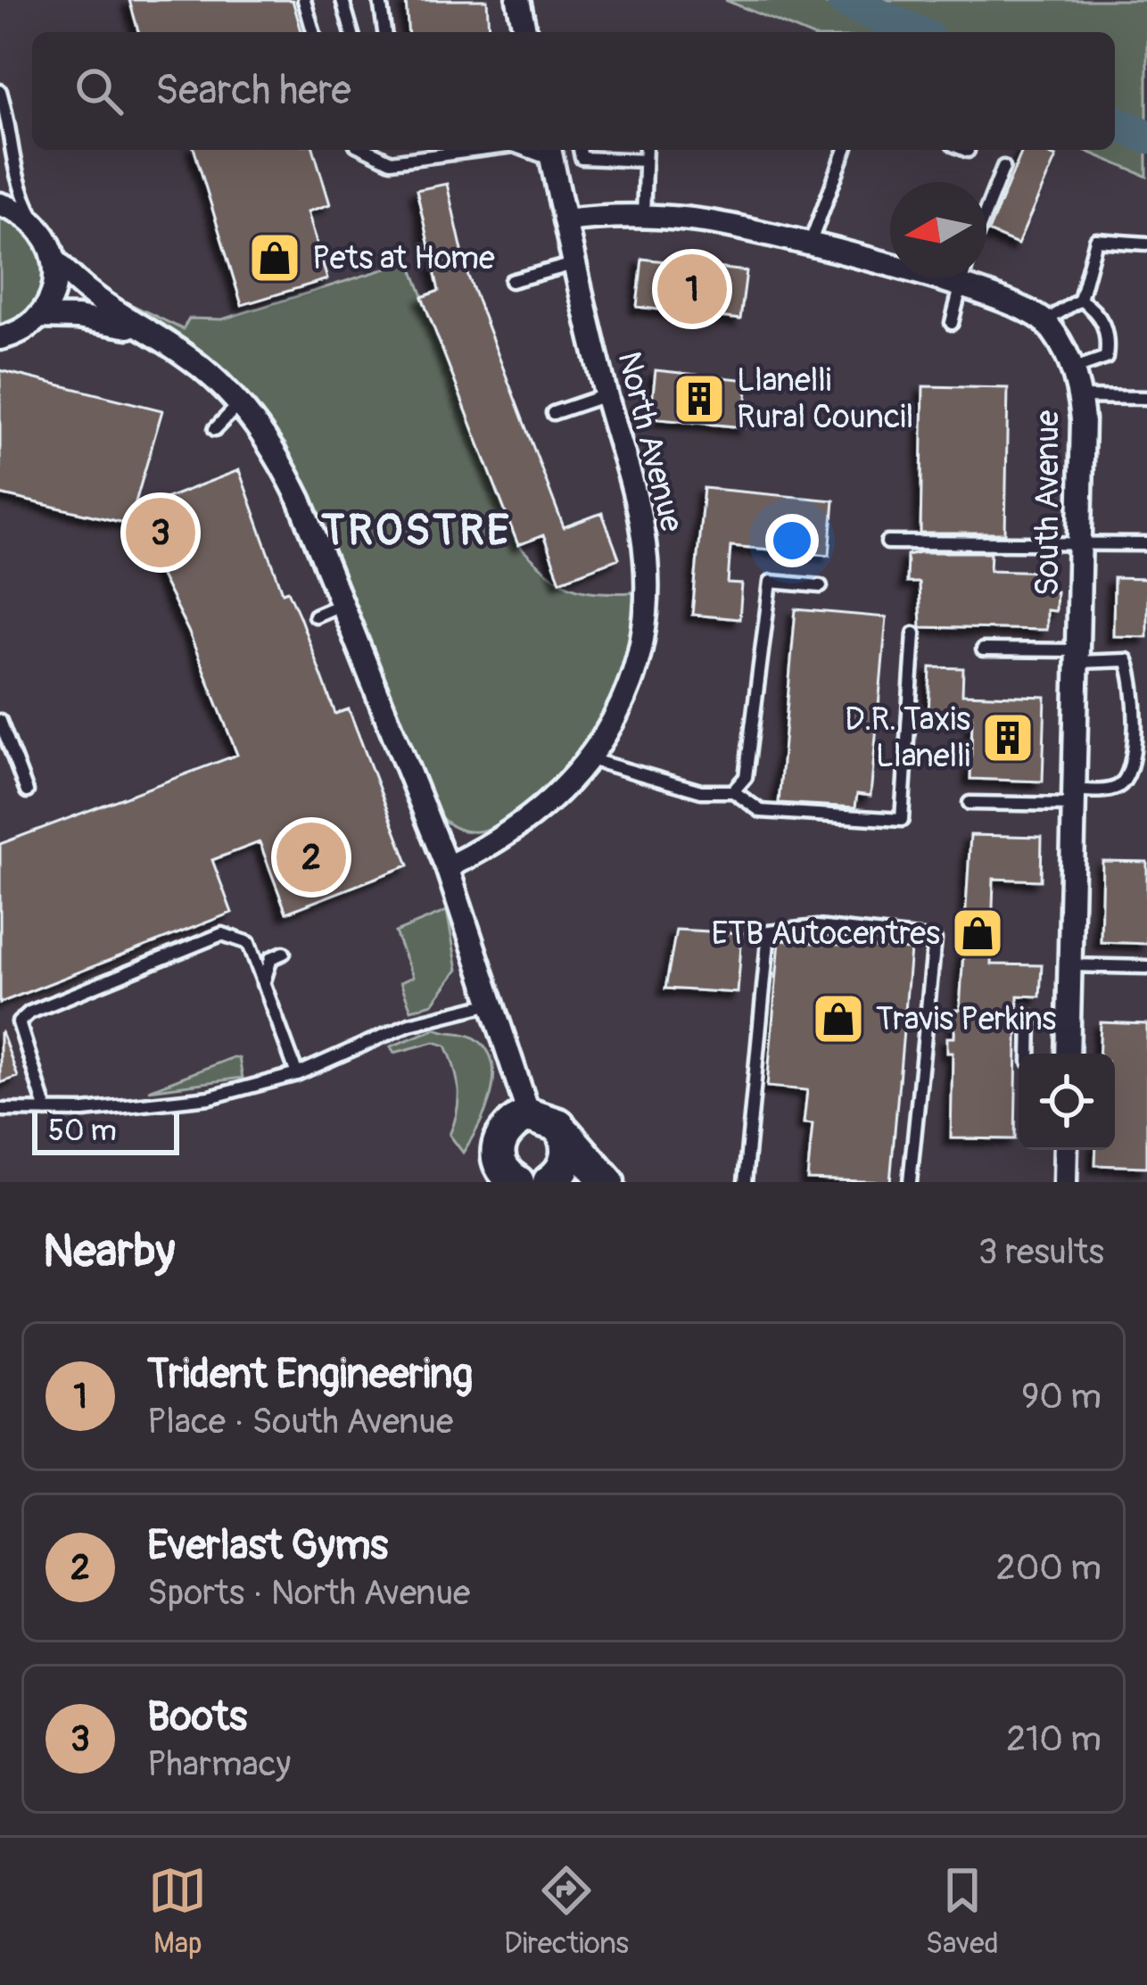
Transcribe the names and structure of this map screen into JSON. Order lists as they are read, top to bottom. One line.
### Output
{"streets":{"street":["North Avenue","South Avenue"]},"crossings":[["North Avenue","South Avenue"]],"districts":["TROSTRE"],"places":{"shop":["Pets at Home","ETB Autocentres","Travis Perkins"],"building":["Llanelli Rural Council","D.R. Taxis Llanelli"]},"scale_bar":"50 m","north":"left","page":{"search":"Search here","pins":["1","3","2"],"scale":"50 m","heading":["Nearby","3 results"],"list":[{"mark":"1","name":"Trident Engineering","note":"Place · South Avenue","value":"90 m"},{"mark":"2","name":"Everlast Gyms","note":"Sports · North Avenue","value":"200 m"},{"mark":"3","name":"Boots","note":"Pharmacy","value":"210 m"}],"nav":["Map","Directions","Saved"]}}
